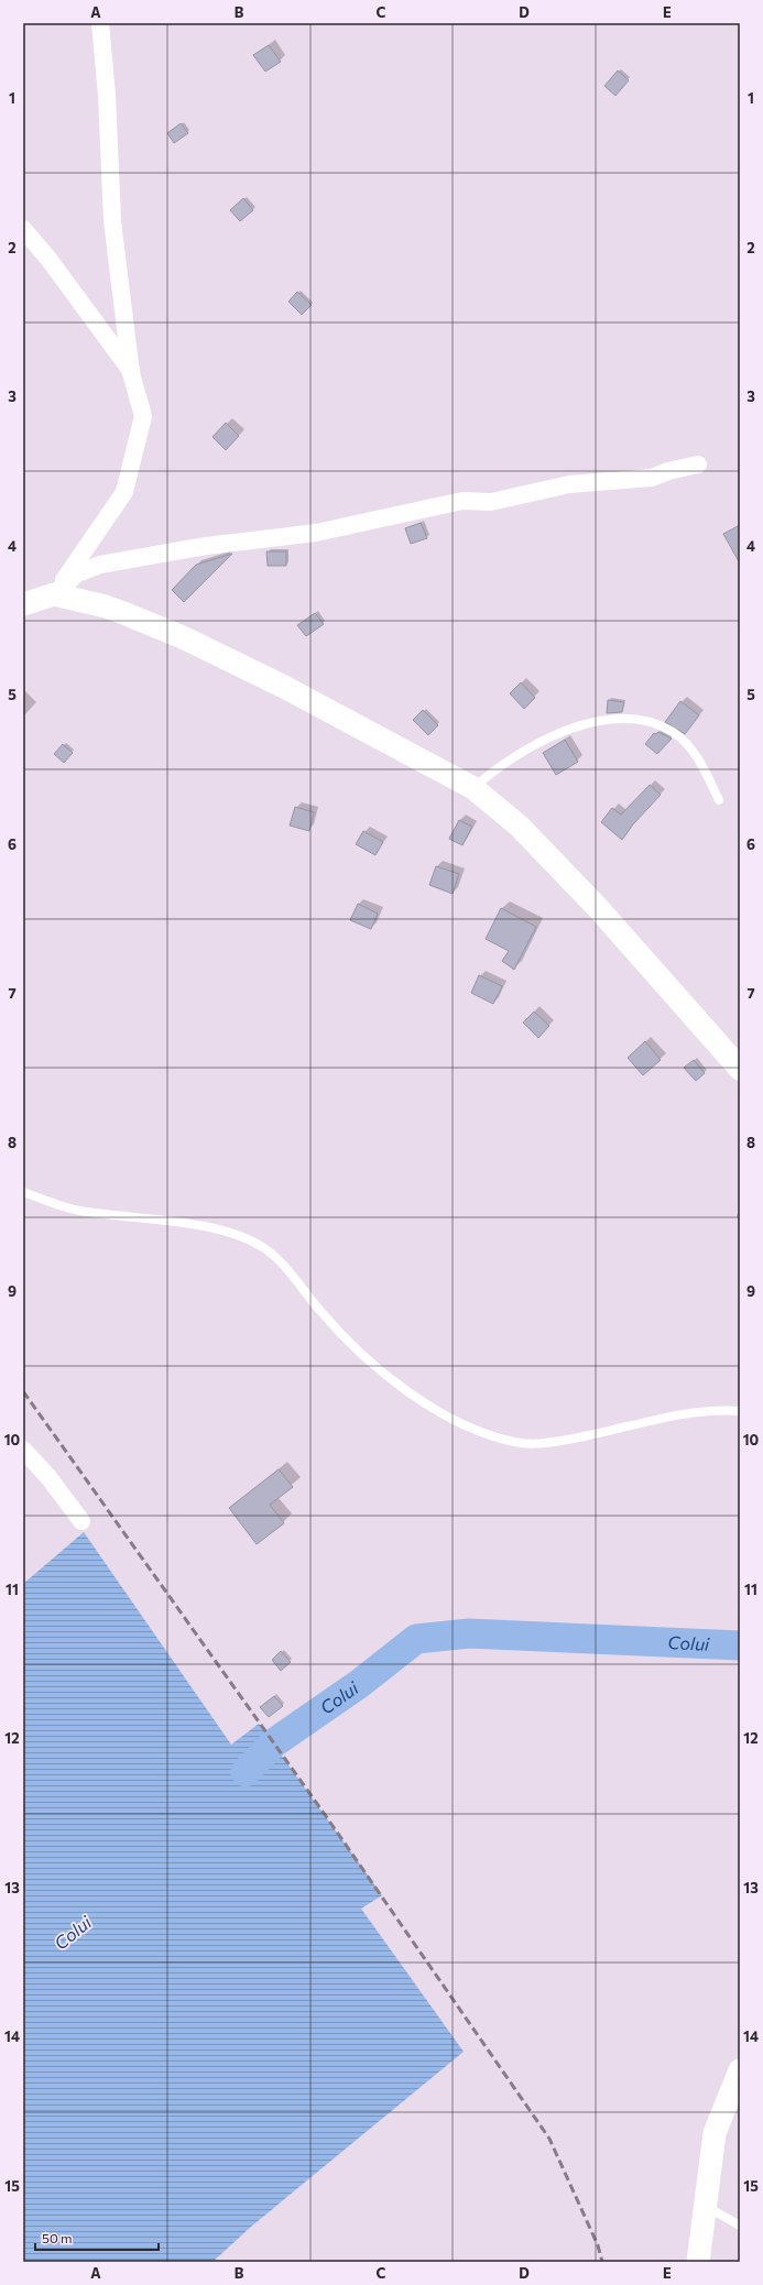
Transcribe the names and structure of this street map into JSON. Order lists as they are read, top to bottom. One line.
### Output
{"water":["Colui"],"scale_bar":"50 m","grid":{"columns":["A","B","C","D","E"],"rows":["1","2","3","4","5","6","7","8","9","10","11","12","13","14","15"]}}
